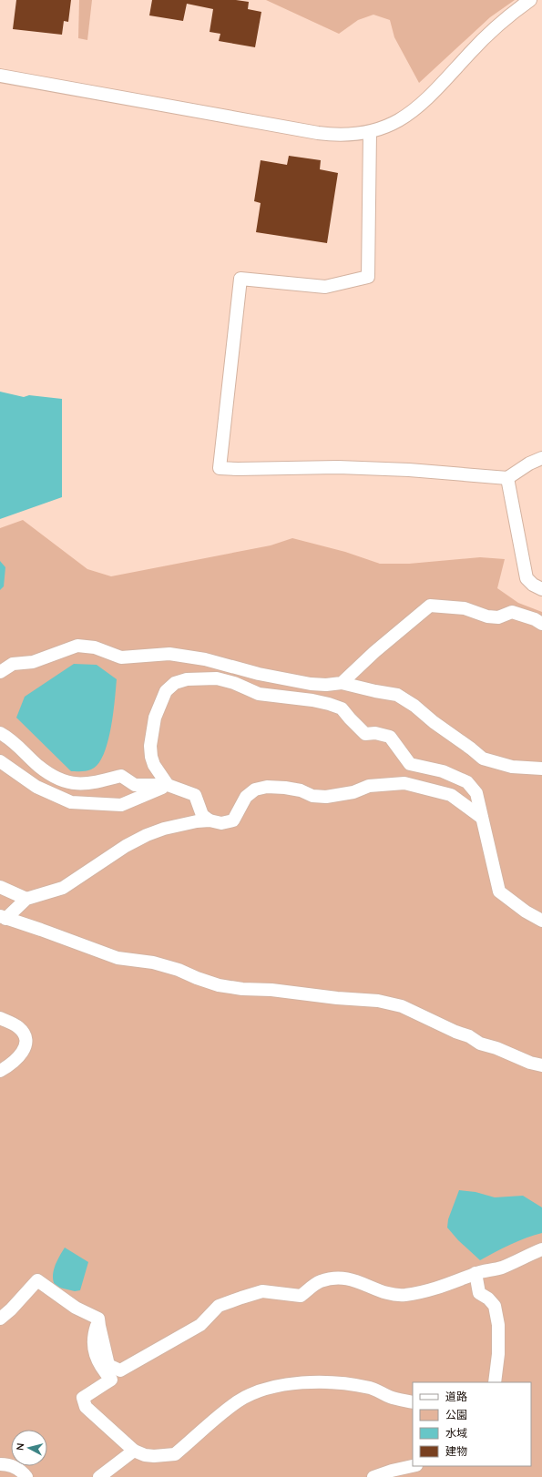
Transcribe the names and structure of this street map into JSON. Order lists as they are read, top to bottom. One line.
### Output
{"legend":["道路","公園","水域","建物"],"north":"left"}
